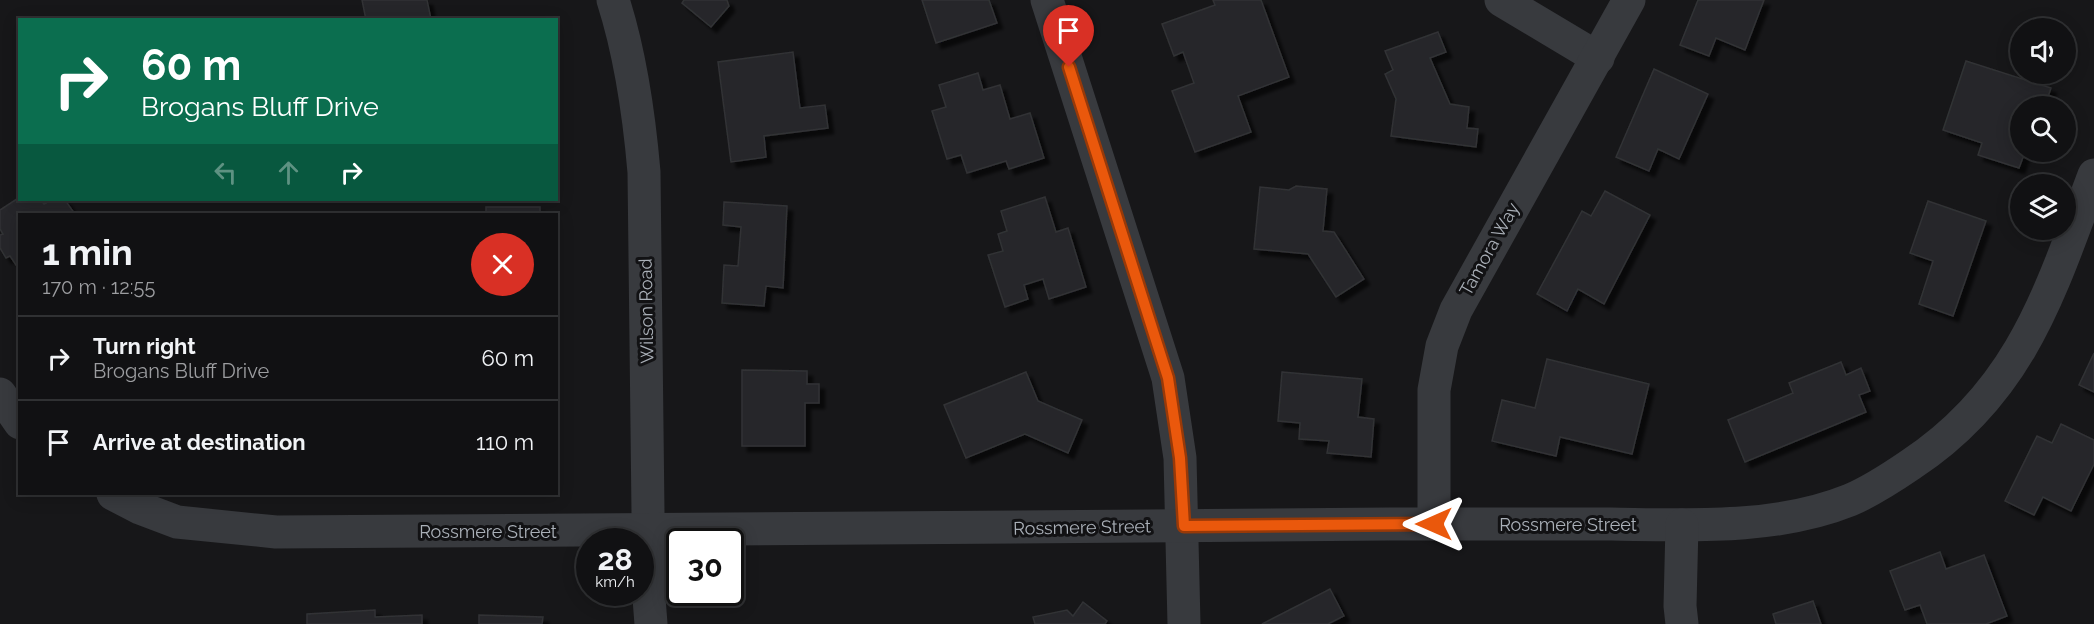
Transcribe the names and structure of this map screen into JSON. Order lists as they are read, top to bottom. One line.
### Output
{"streets":{"street":["Tamora Way","Wilson Road","Rossmere Street"]},"crossings":[["Tamora Way","Rossmere Street"]],"page":{"turn":["60 m","Brogans Bluff Drive"],"heading":["1 min","170 m · 12:55"],"list":[{"name":"Turn right","note":"Brogans Bluff Drive","value":"60 m"},{"name":"Arrive at destination","value":"110 m"}],"speed":"28 km/h","limit":"30"}}
